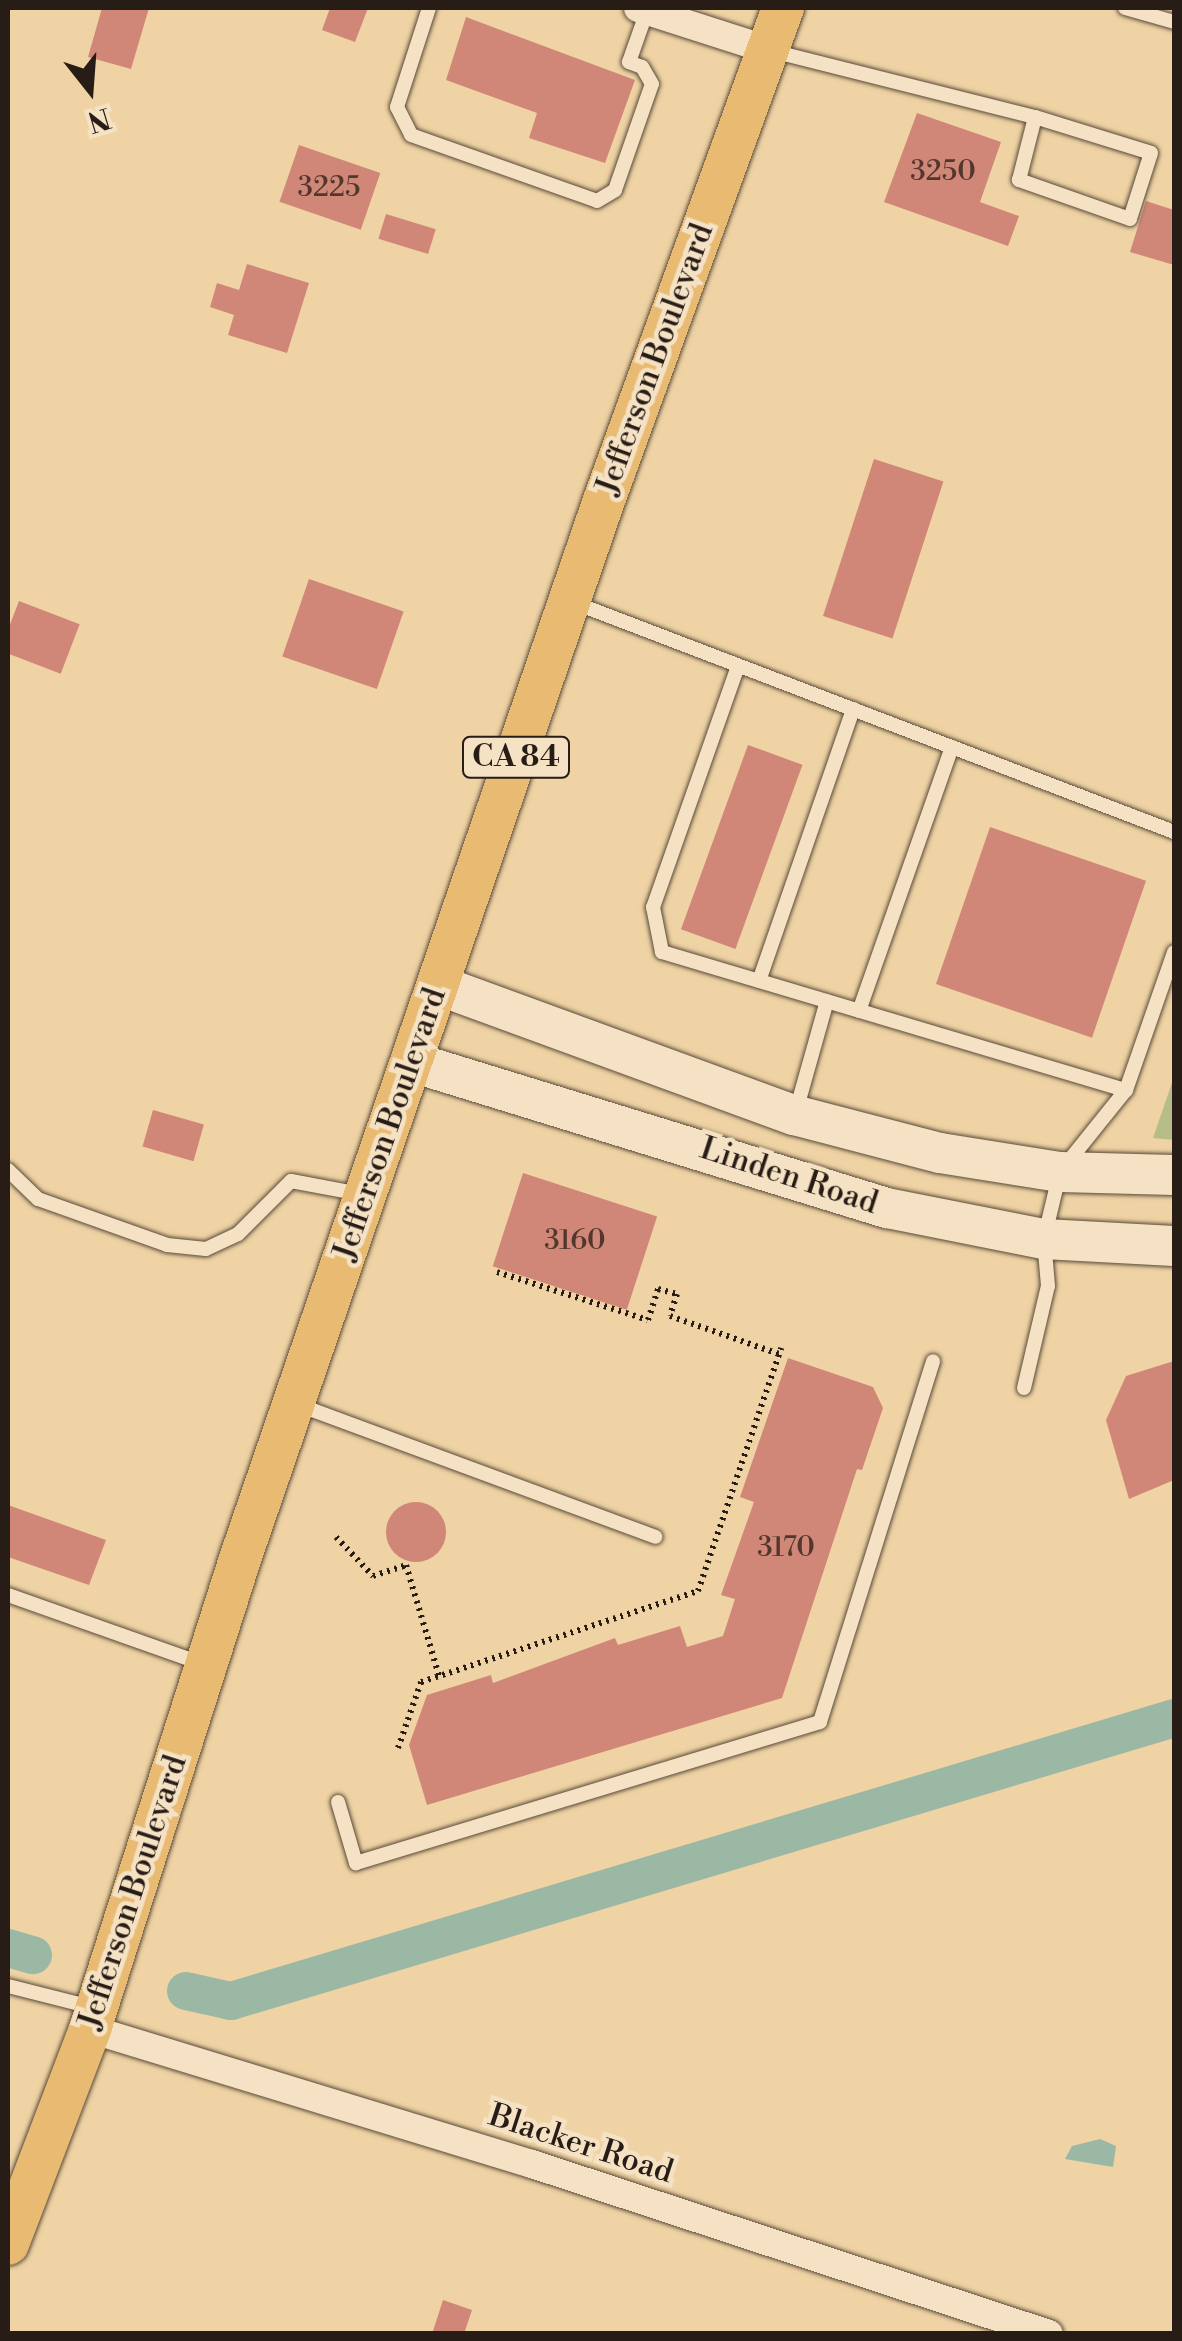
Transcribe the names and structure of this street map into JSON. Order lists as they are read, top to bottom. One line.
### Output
{"streets":{"main road":["Jefferson Boulevard","CA 84"],"street":["Linden Road","Blacker Road"]},"crossings":[["Jefferson Boulevard","Linden Road"],["Jefferson Boulevard","Blacker Road"]],"house_numbers":["3250","3225","3160","3170"],"north":"bottom"}
